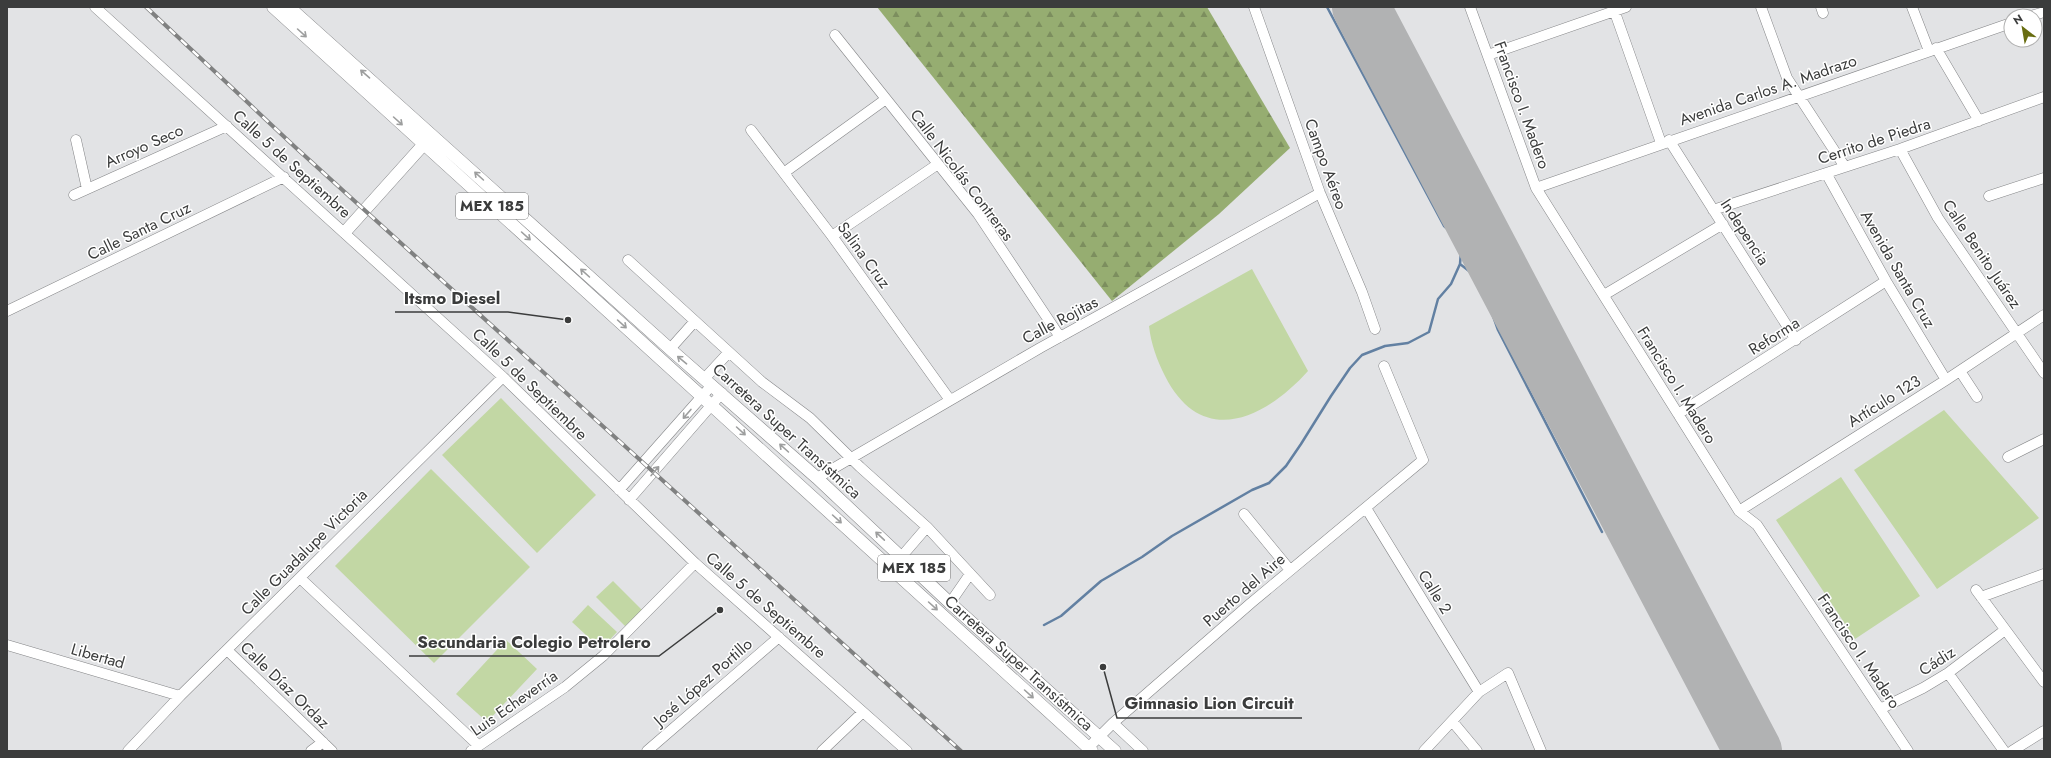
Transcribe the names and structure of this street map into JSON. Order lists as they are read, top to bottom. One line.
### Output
{"streets":{"main road":["MEX 185","Carretera Super Transístmica"],"street":["Avenida Carlos A. Madrazo","Francisco I. Madero","Cerrito de Piedra","Arroyo Seco","Calle 5 de Septiembre","Campo Aéreo","Calle Nicolás Contreras","Calle Santa Cruz","Indepencia","Calle Benito Juárez","Salina Cruz","Avenida Santa Cruz","Calle Rojitas","Reforma","Artículo 123","Calle Guadalupe Victoria","Puerto del Aire","Calle 2","Libertad","Cádiz","José López Portillo","Calle Díaz Ordaz","Luis Echeverría"]},"crossings":[["Avenida Carlos A. Madrazo","Francisco I. Madero"],["Avenida Carlos A. Madrazo","Indepencia"],["Francisco I. Madero","Reforma"],["Francisco I. Madero","Artículo 123"],["Francisco I. Madero","Cádiz"],["Cerrito de Piedra","Indepencia"],["Cerrito de Piedra","Calle Benito Juárez"],["Cerrito de Piedra","Avenida Santa Cruz"],["Arroyo Seco","Calle 5 de Septiembre"],["Calle 5 de Septiembre","Calle Santa Cruz"],["Calle 5 de Septiembre","Calle Guadalupe Victoria"],["Calle 5 de Septiembre","José López Portillo"],["Calle 5 de Septiembre","Luis Echeverría"],["Campo Aéreo","Calle Rojitas"],["Calle Nicolás Contreras","Calle Rojitas"],["MEX 185","Carretera Super Transístmica"],["Indepencia","Reforma"],["Calle Benito Juárez","Artículo 123"],["Salina Cruz","Calle Rojitas"],["Avenida Santa Cruz","Reforma"],["Avenida Santa Cruz","Artículo 123"],["Calle Rojitas","Carretera Super Transístmica"],["Carretera Super Transístmica","Puerto del Aire"],["Calle Guadalupe Victoria","Libertad"],["Calle Guadalupe Victoria","Calle Díaz Ordaz"],["Puerto del Aire","Calle 2"]],"places":["Itsmo Diesel","Secundaria Colegio Petrolero","Gimnasio Lion Circuit"],"north":"top left"}
